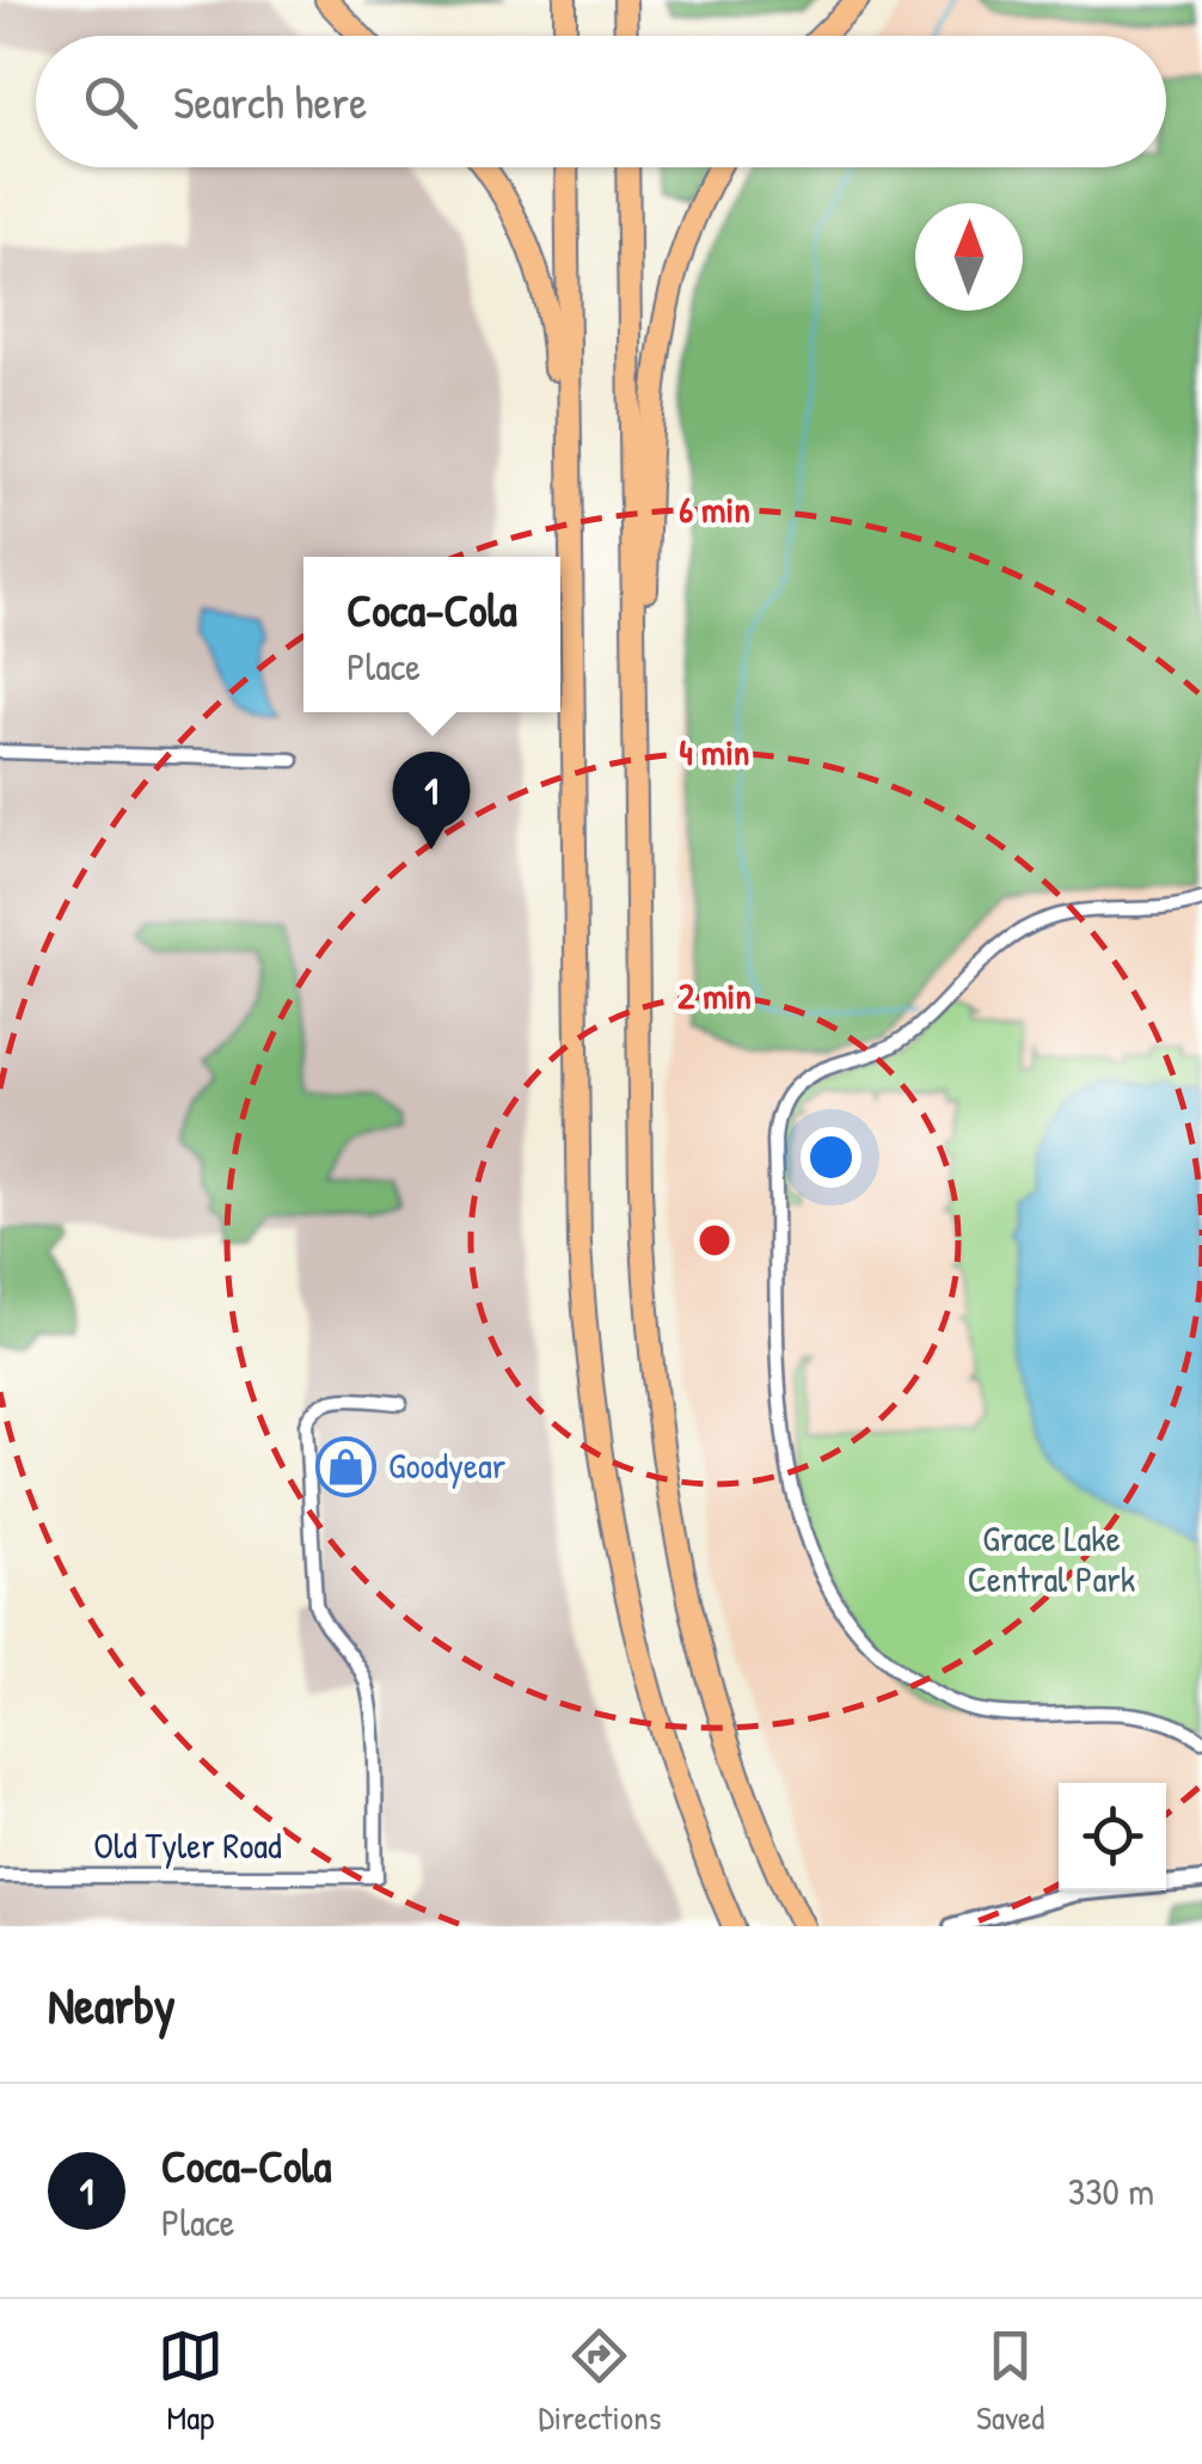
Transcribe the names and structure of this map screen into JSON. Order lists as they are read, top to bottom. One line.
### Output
{"streets":{"street":["Old Tyler Road"]},"parks":["Grace Lake Central Park"],"places":{"shop":["Goodyear"]},"north":"top","page":{"search":"Search here","popup":["Coca-Cola","Place"],"pins":"1","heading":"Nearby","list":[{"mark":"1","name":"Coca-Cola","note":"Place","value":"330 m"}],"nav":["Map","Directions","Saved"]},"rings":["6 min","4 min","2 min"]}
